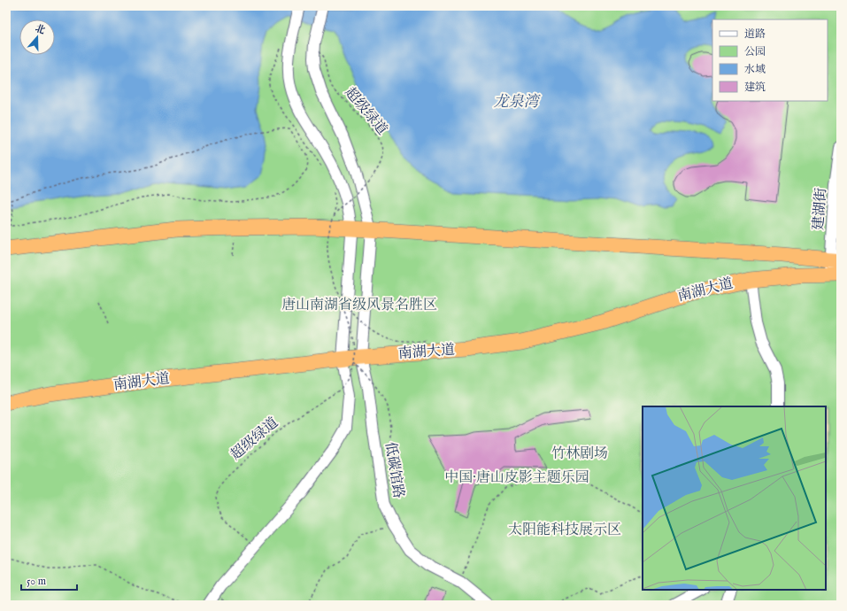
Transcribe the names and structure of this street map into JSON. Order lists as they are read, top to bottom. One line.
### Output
{"streets":{"highway":["南湖大道"],"street":["建湖街","低碳馆路"],"path":["超级绿道"]},"crossings":[["超级绿道","南湖大道"],["超级绿道","低碳馆路"],["建湖街","南湖大道"],["南湖大道","低碳馆路"]],"water":["龙泉湾"],"parks":["唐山南湖省级风景名胜区","竹林剧场","中国·唐山皮影主题乐园","太阳能科技展示区"],"legend":["道路","公园","水域","建筑"],"scale_bar":"50 m","north":"top"}
